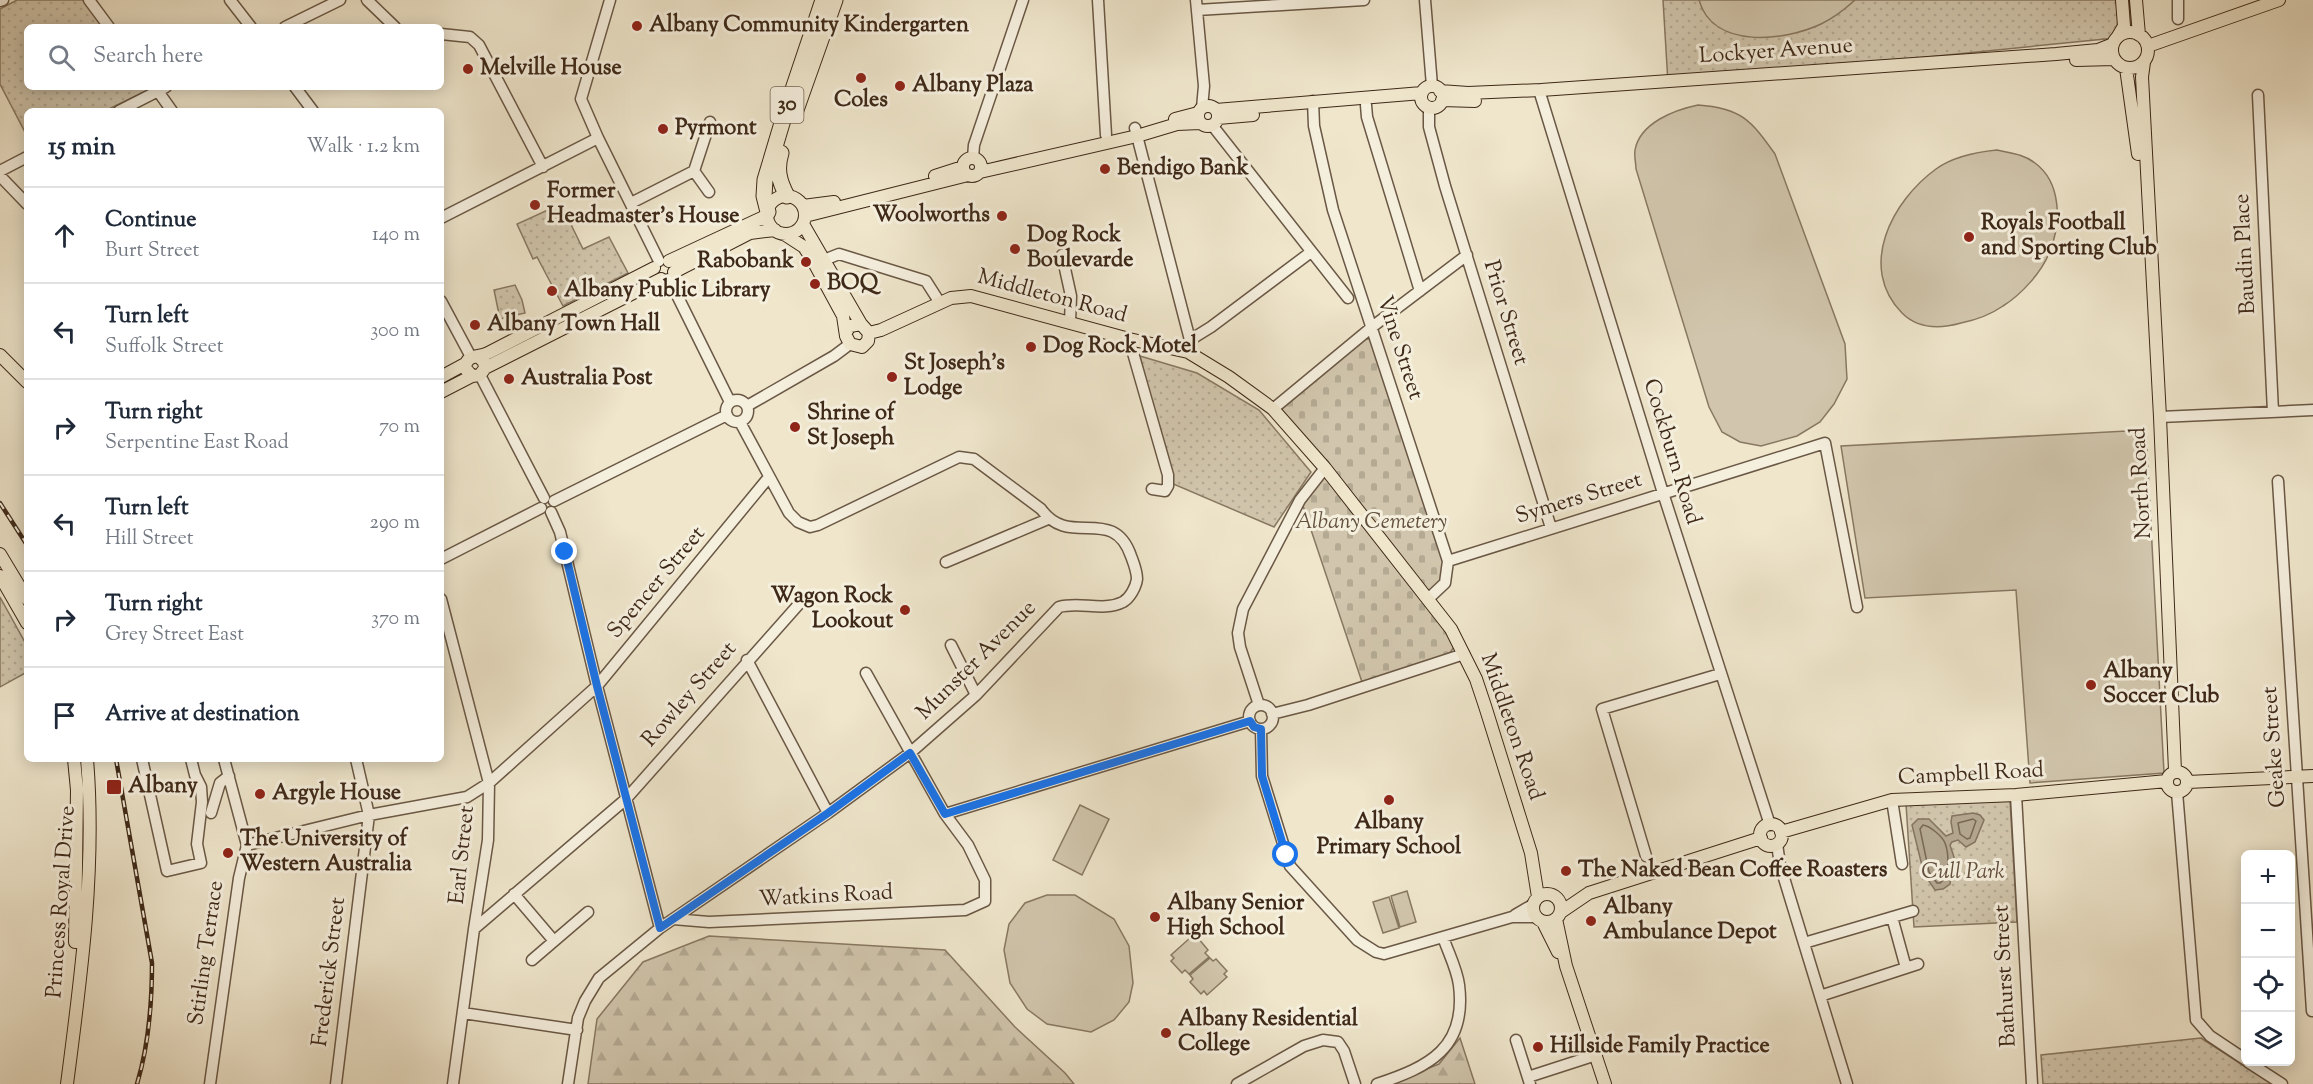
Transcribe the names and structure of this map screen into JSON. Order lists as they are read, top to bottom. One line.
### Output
{"streets":{"highway":["30"],"main road":["Lockyer Avenue","Middleton Road","North Road","Campbell Road","Princess Royal Drive"],"street":["Baudin Place","Prior Street","Vine Street","Cockburn Road","Symers Street","Spencer Street","Munster Avenue","Rowley Street","Geake Street","Earl Street","Watkins Road","Stirling Terrace","Frederick Street","Bathurst Street"]},"crossings":[["Lockyer Avenue","Prior Street"],["Lockyer Avenue","Vine Street"],["Lockyer Avenue","Cockburn Road"],["Lockyer Avenue","North Road"],["Prior Street","Symers Street"],["Vine Street","Symers Street"],["Cockburn Road","Symers Street"],["Cockburn Road","Campbell Road"],["North Road","Campbell Road"],["Spencer Street","Munster Avenue"],["Spencer Street","Earl Street"],["Spencer Street","Stirling Terrace"],["Spencer Street","Frederick Street"],["Munster Avenue","Watkins Road"],["Rowley Street","Earl Street"],["Campbell Road","Bathurst Street"]],"parks":["Albany Cemetery","Cull Park"],"places":{"other":["Albany Community Kindergarten","Melville House","Coles","Albany Plaza","Pyrmont","Bendigo Bank","Former Headmaster's House","Woolworths","Royals Football and Sporting Club","Dog Rock Boulevarde","Rabobank","BOQ","Albany Public Library","Albany Town Hall","Dog Rock Motel","St Joseph's Lodge","Australia Post","Shrine of St Joseph","Wagon Rock Lookout","Albany Soccer Club","Argyle House","Albany Primary School","The University of Western Australia","The Naked Bean Coffee Roasters","Albany Senior High School","Albany Ambulance Depot","Albany Residential College","Hillside Family Practice"],"transit":["Albany"]},"page":{"search":"Search here","heading":["15 min","Walk · 1.2 km"],"list":[["Continue","Burt Street","140 m"],["Turn left","Suffolk Street","300 m"],["Turn right","Serpentine East Road","70 m"],["Turn left","Hill Street","290 m"],["Turn right","Grey Street East","370 m"],"Arrive at destination"],"map_buttons":["+","−"]}}
